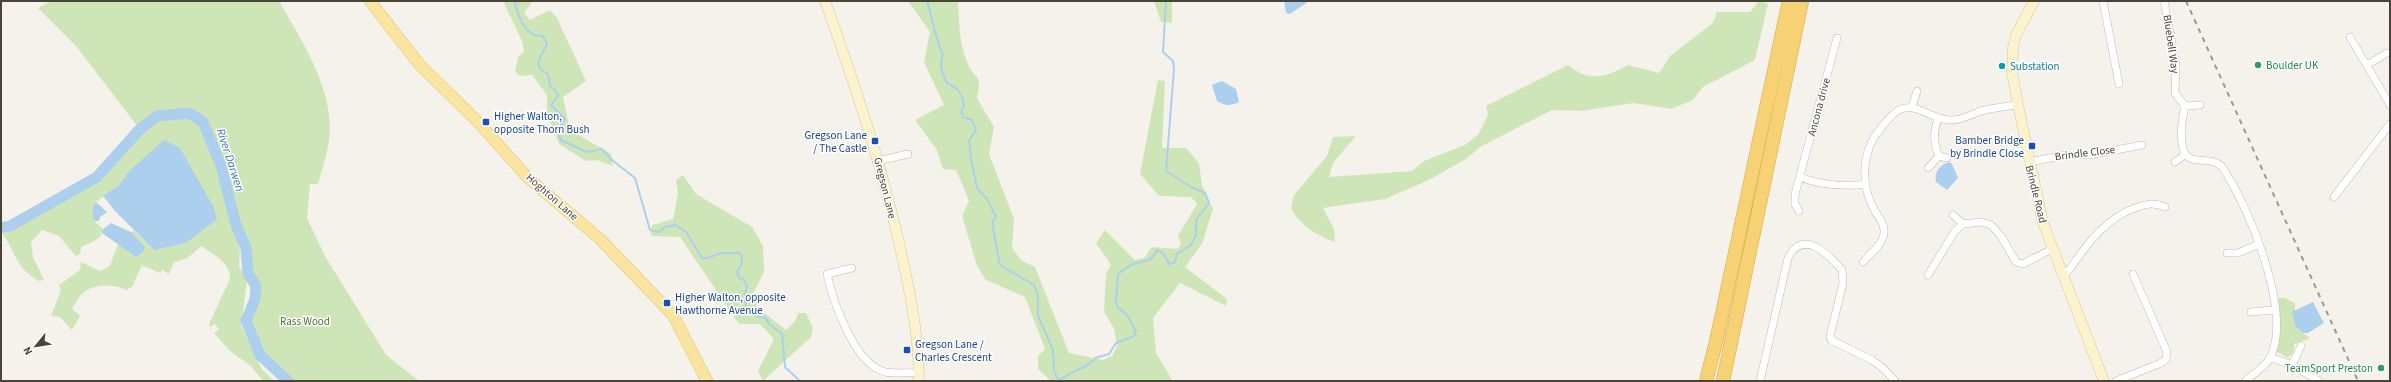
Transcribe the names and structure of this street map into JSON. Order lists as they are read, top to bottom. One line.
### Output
{"streets":{"main road":["Hoghton Lane"],"street":["Bluebell Way","Ancona drive","Brindle Close","Gregson Lane","Brindle Road"]},"crossings":[["Brindle Close","Brindle Road"]],"water":["River Darwen"],"parks":["Rass Wood"],"places":{"other":["Boulder UK","Substation","TeamSport Preston"],"transit":["Higher Walton, opposite Thorn Bush","Gregson Lane / The Castle","Bamber Bridge by Brindle Close","Higher Walton, opposite Hawthorne Avenue","Gregson Lane / Charles Crescent"]},"north":"bottom left"}
